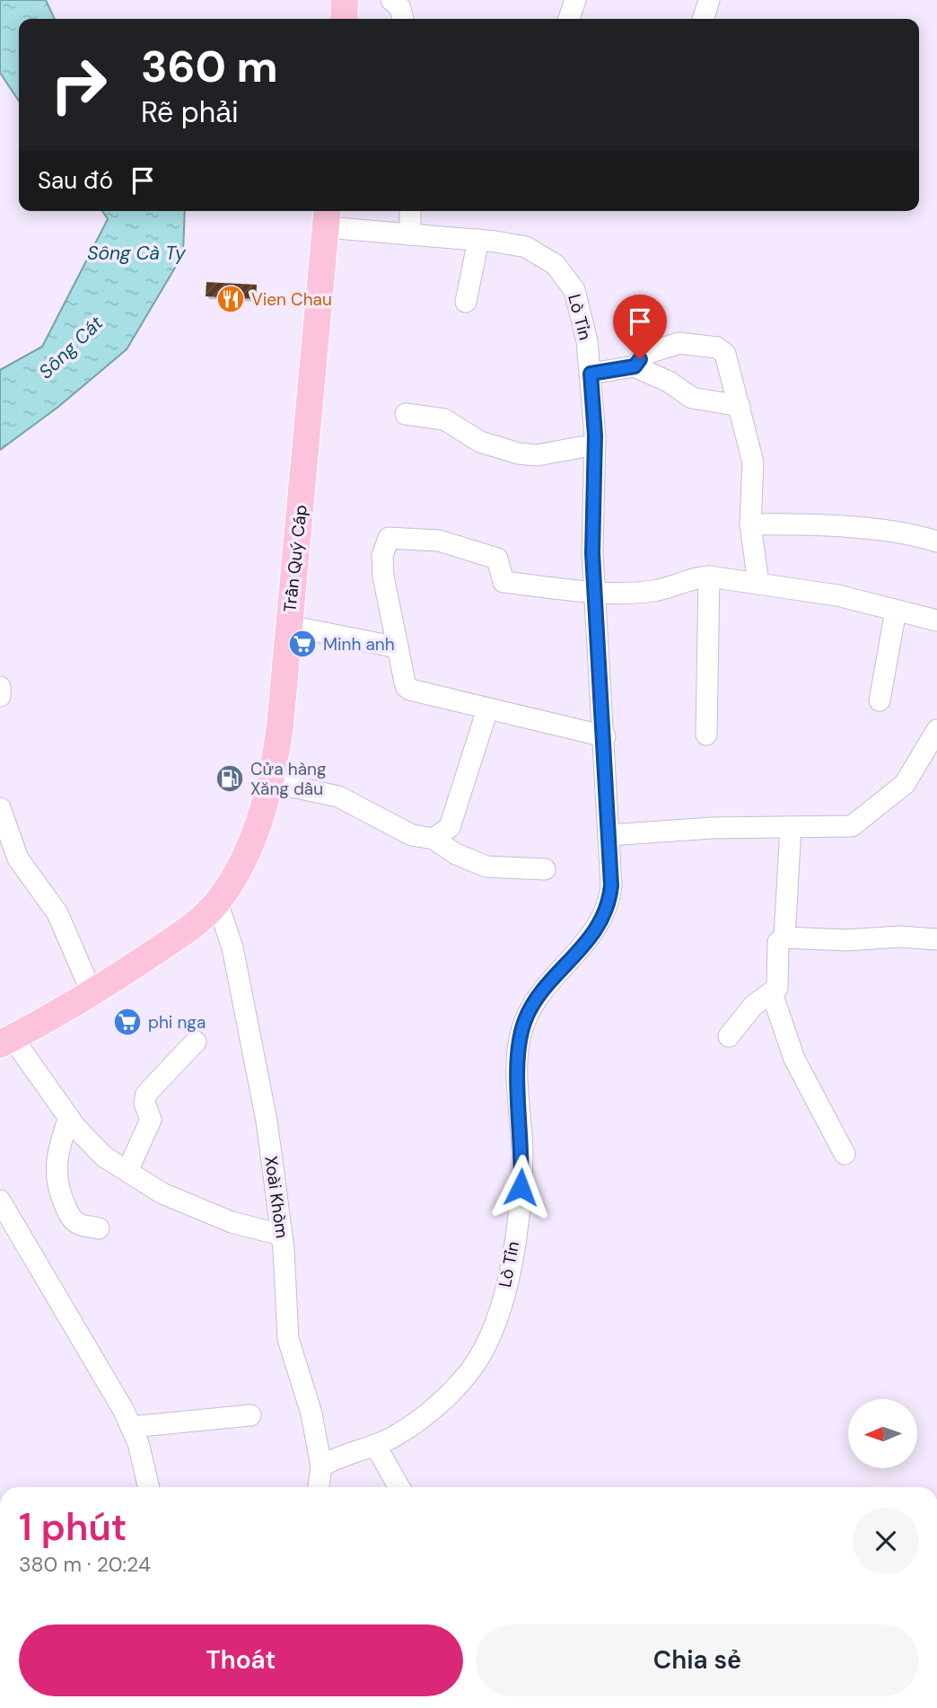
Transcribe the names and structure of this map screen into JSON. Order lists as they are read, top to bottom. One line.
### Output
{"streets":{"main road":["Trần Quý Cáp"],"street":["Lò Tỉn","Xoài Khòm"]},"crossings":[["Lò Tỉn","Trần Quý Cáp"],["Lò Tỉn","Xoài Khòm"],["Trần Quý Cáp","Xoài Khòm"]],"water":["Sông Cà Ty","Sông Cát"],"places":{"restaurant":["Vien Chau"],"supermarket":["Minh anh","phi nga"],"fuel station":["Cửa hàng Xăng dầu"]},"north":"left","page":{"turn":["360 m","Rẽ phải"],"then":"Sau đó","heading":["1 phút","380 m · 20:24"],"buttons":["Thoát","Chia sẻ"]}}
